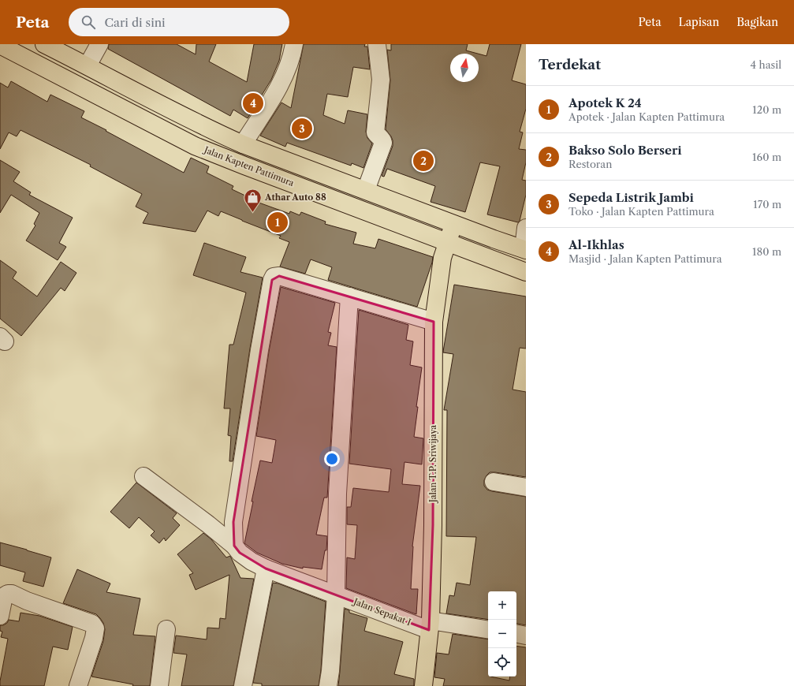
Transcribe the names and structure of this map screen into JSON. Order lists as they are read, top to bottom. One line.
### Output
{"streets":{"main road":["Jalan Kapten Pattimura","Jalan T.P. Sriwijaya"],"street":["Jalan Sepakat I"]},"crossings":[["Jalan Kapten Pattimura","Jalan T.P. Sriwijaya"],["Jalan T.P. Sriwijaya","Jalan Sepakat I"]],"places":{"shop":["Athar Auto 88"]},"north":"top","page":{"header":"Peta","search":"Cari di sini","nav":["Peta","Lapisan","Bagikan"],"heading":["Terdekat","4 hasil"],"list":[{"mark":"1","name":"Apotek K 24","note":"Apotek · Jalan Kapten Pattimura","value":"120 m"},{"mark":"2","name":"Bakso Solo Berseri","note":"Restoran","value":"160 m"},{"mark":"3","name":"Sepeda Listrik Jambi","note":"Toko · Jalan Kapten Pattimura","value":"170 m"},{"mark":"4","name":"Al-Ikhlas","note":"Masjid · Jalan Kapten Pattimura","value":"180 m"}],"pins":["4","3","2","1"],"map_buttons":["+","−"]}}
